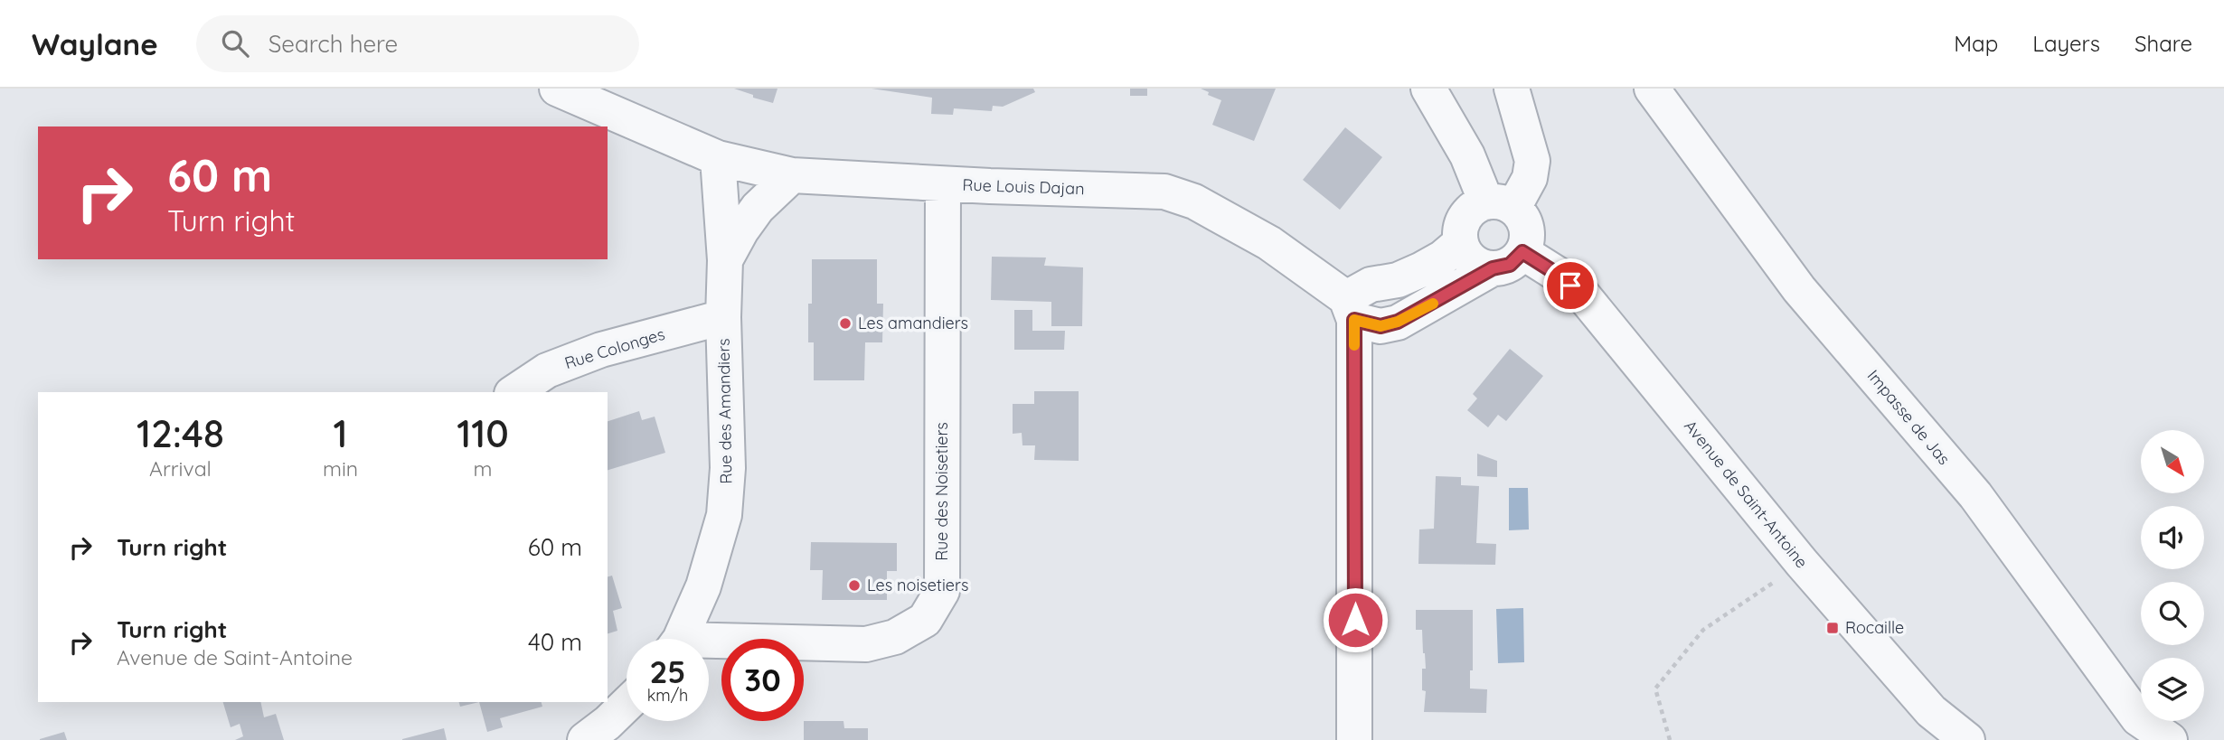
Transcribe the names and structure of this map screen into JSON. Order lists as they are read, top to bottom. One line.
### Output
{"streets":{"street":["Rue Louis Dajan","Rue Colonges","Rue des Amandiers","Impasse de Jas","Rue des Noisetiers","Avenue de Saint-Antoine"]},"crossings":[["Rue Louis Dajan","Rue des Amandiers"],["Rue Louis Dajan","Rue des Noisetiers"],["Rue Colonges","Rue des Amandiers"]],"places":{"other":["Les amandiers","Les noisetiers"],"transit":["Rocaille"]},"north":"bottom right","page":{"header":"Waylane","search":"Search here","nav":["Map","Layers","Share"],"turn":["60 m","Turn right"],"eta":["12:48","Arrival","1","min","110","m"],"list":[{"name":"Turn right","value":"60 m"},{"name":"Turn right","note":"Avenue de Saint-Antoine","value":"40 m"}],"speed":"25 km/h","limit":"30"}}
